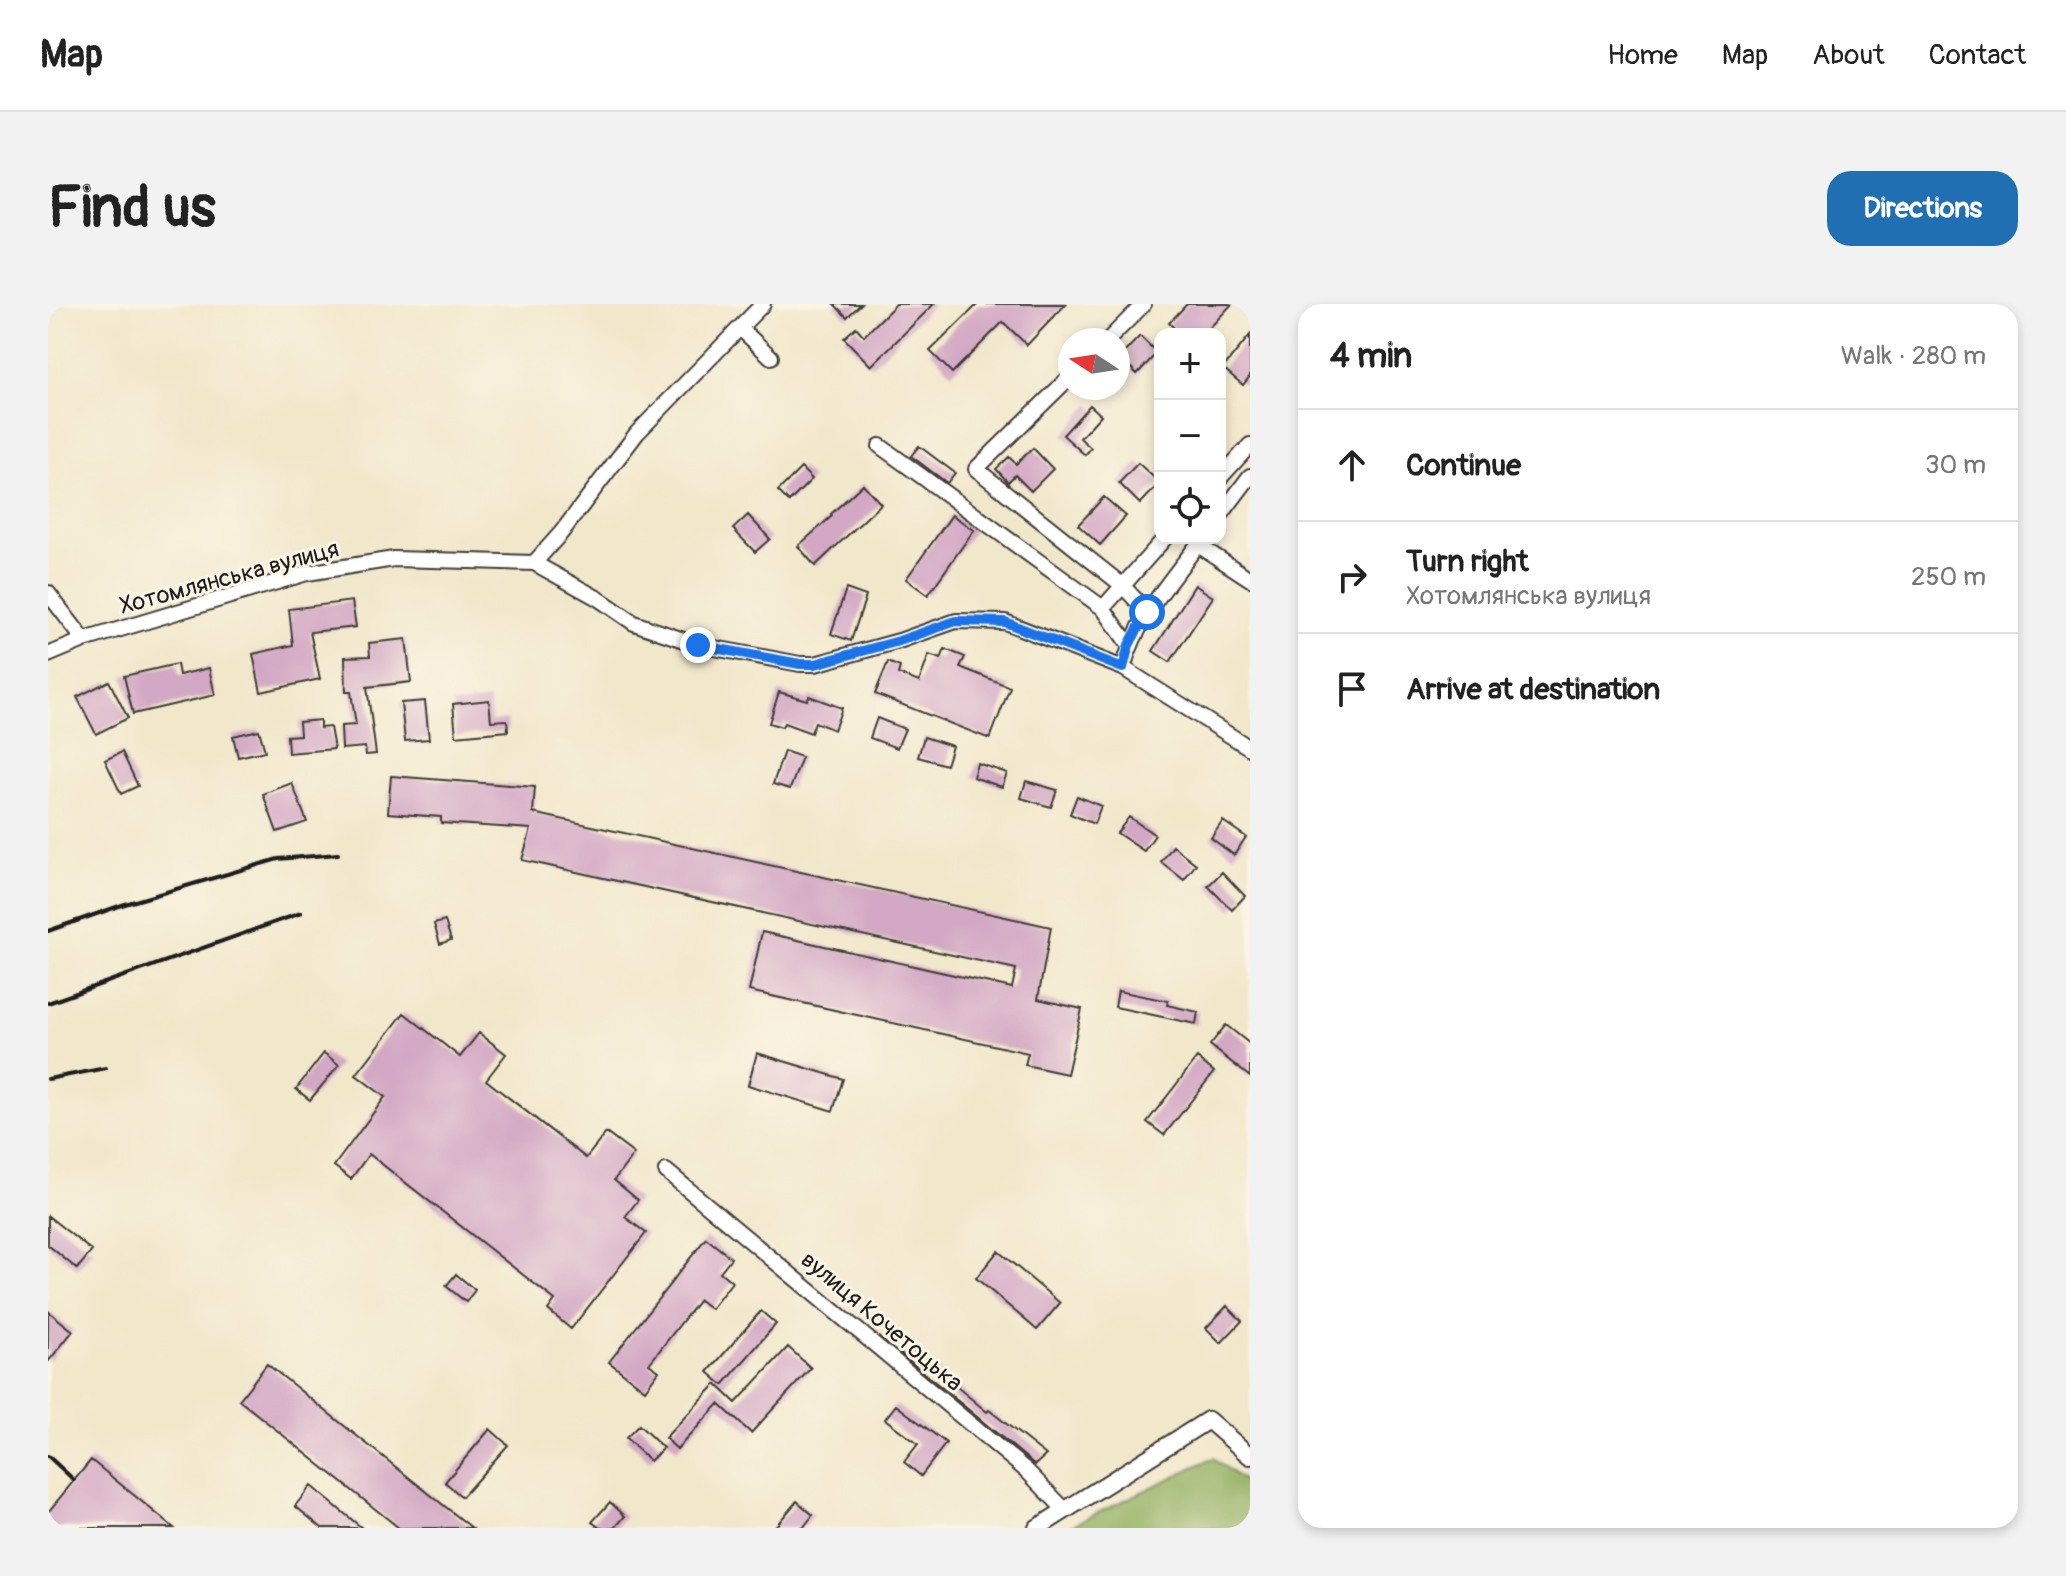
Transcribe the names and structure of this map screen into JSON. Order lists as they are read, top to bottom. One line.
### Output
{"streets":{"street":["Хотомлянська вулиця","вулиця Кочетоцька"]},"north":"left","page":{"header":"Map","nav":["Home","Map","About","Contact"],"buttons":"Directions","title":"Find us","heading":["4 min","Walk · 280 m"],"map_buttons":["+","−"],"list":[["Continue","30 m"],["Turn right","Хотомлянська вулиця","250 m"],"Arrive at destination"]}}
